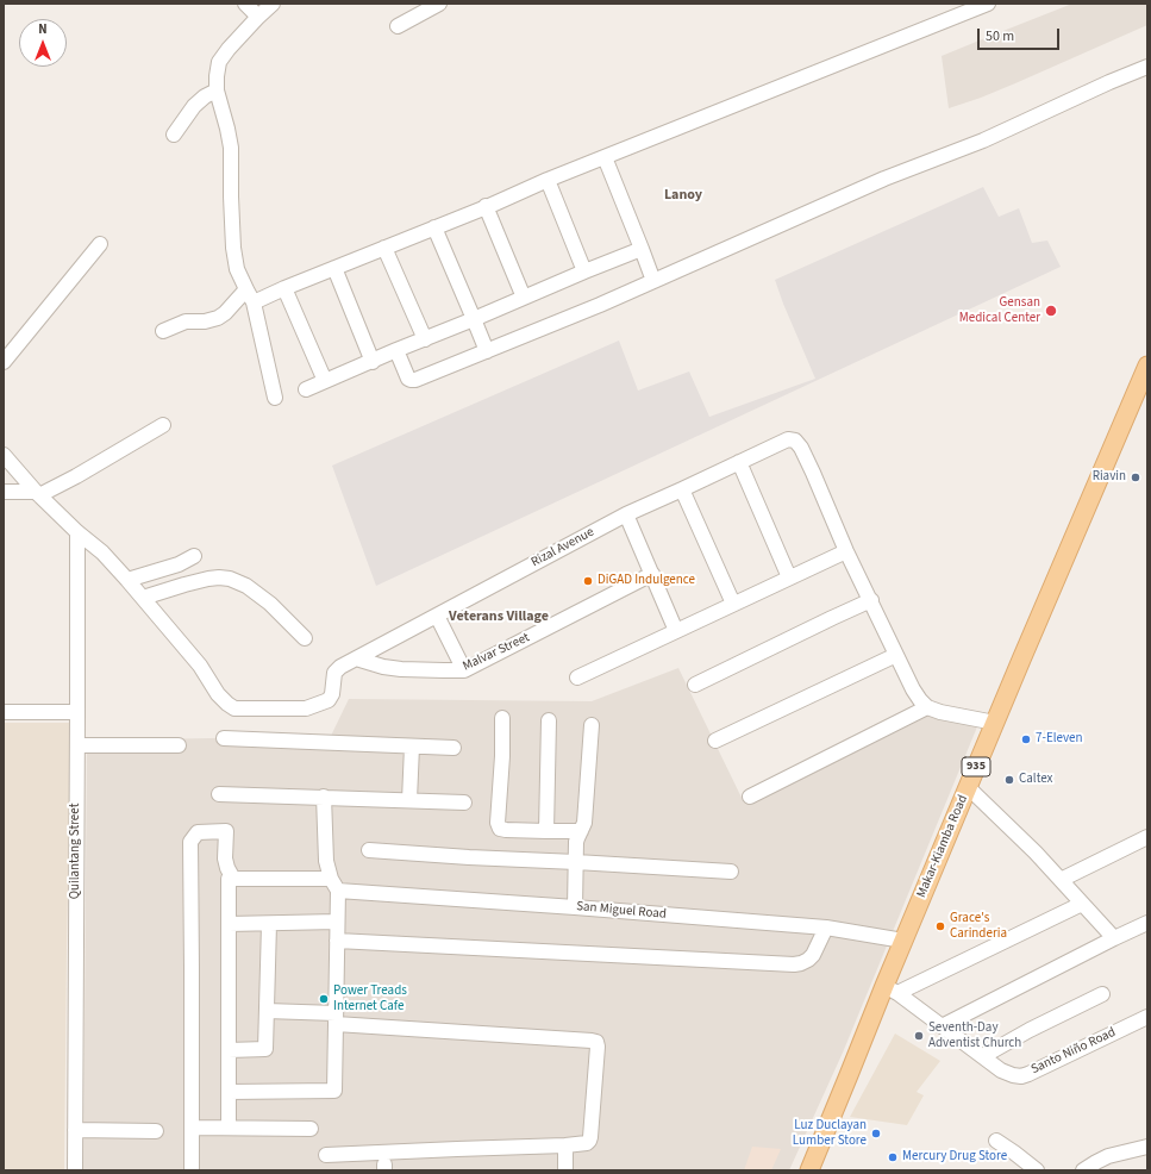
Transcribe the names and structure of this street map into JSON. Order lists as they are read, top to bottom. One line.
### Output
{"streets":{"main road":["935","Makar-Kiamba Road"],"street":["Rizal Avenue","Malvar Street","Quilantang Street","San Miguel Road","Santo Niño Road"]},"crossings":[["Rizal Avenue","Malvar Street"],["Makar-Kiamba Road","San Miguel Road"],["Makar-Kiamba Road","Santo Niño Road"]],"districts":["Lanoy","Veterans Village"],"places":["Gensan Medical Center","Riavin","DiGAD Indulgence","7-Eleven","Caltex","Grace's Carinderia","Power Treads Internet Cafe","Seventh-Day Adventist Church","Luz Duclayan Lumber Store","Mercury Drug Store"],"scale_bar":"50 m","north":"top"}
